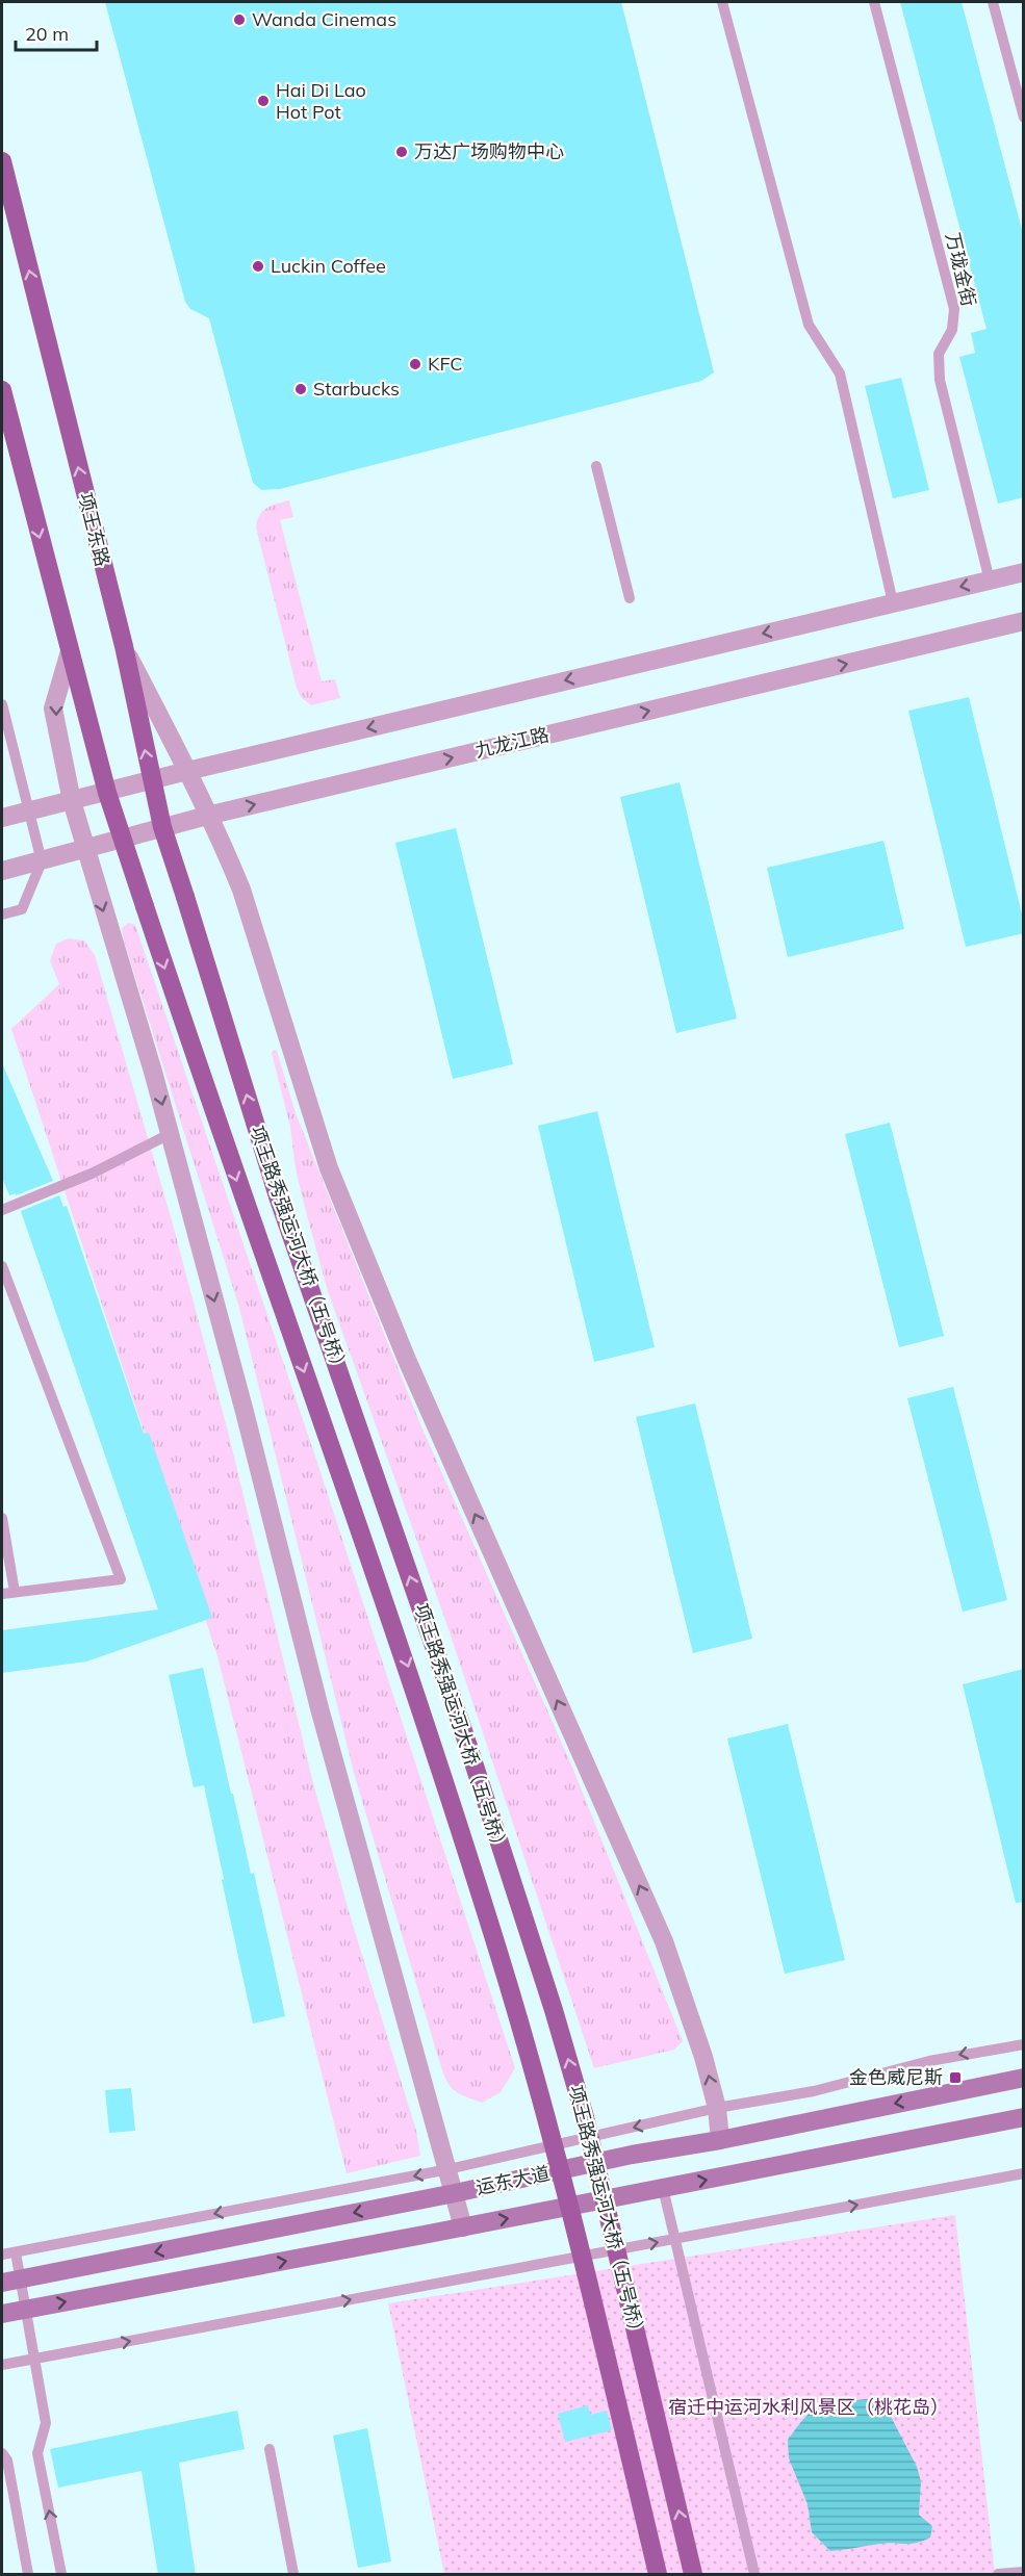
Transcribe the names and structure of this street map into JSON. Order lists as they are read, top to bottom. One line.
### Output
{"streets":{"main road":["项王东路","项王路秀强运河大桥（五号桥）","运东大道"],"street":["九龙江路"],"lane":["万珑金街"]},"crossings":[["项王东路","九龙江路"],["项王东路","项王路秀强运河大桥（五号桥）"],["九龙江路","项王路秀强运河大桥（五号桥）"]],"parks":["宿迁中运河水利风景区（桃花岛）"],"places":{"other":["Wanda Cinemas","Hai Di Lao Hot Pot","万达广场购物中心","Luckin Coffee","KFC","Starbucks"],"transit":["金色威尼斯"]},"scale_bar":"20 m"}
